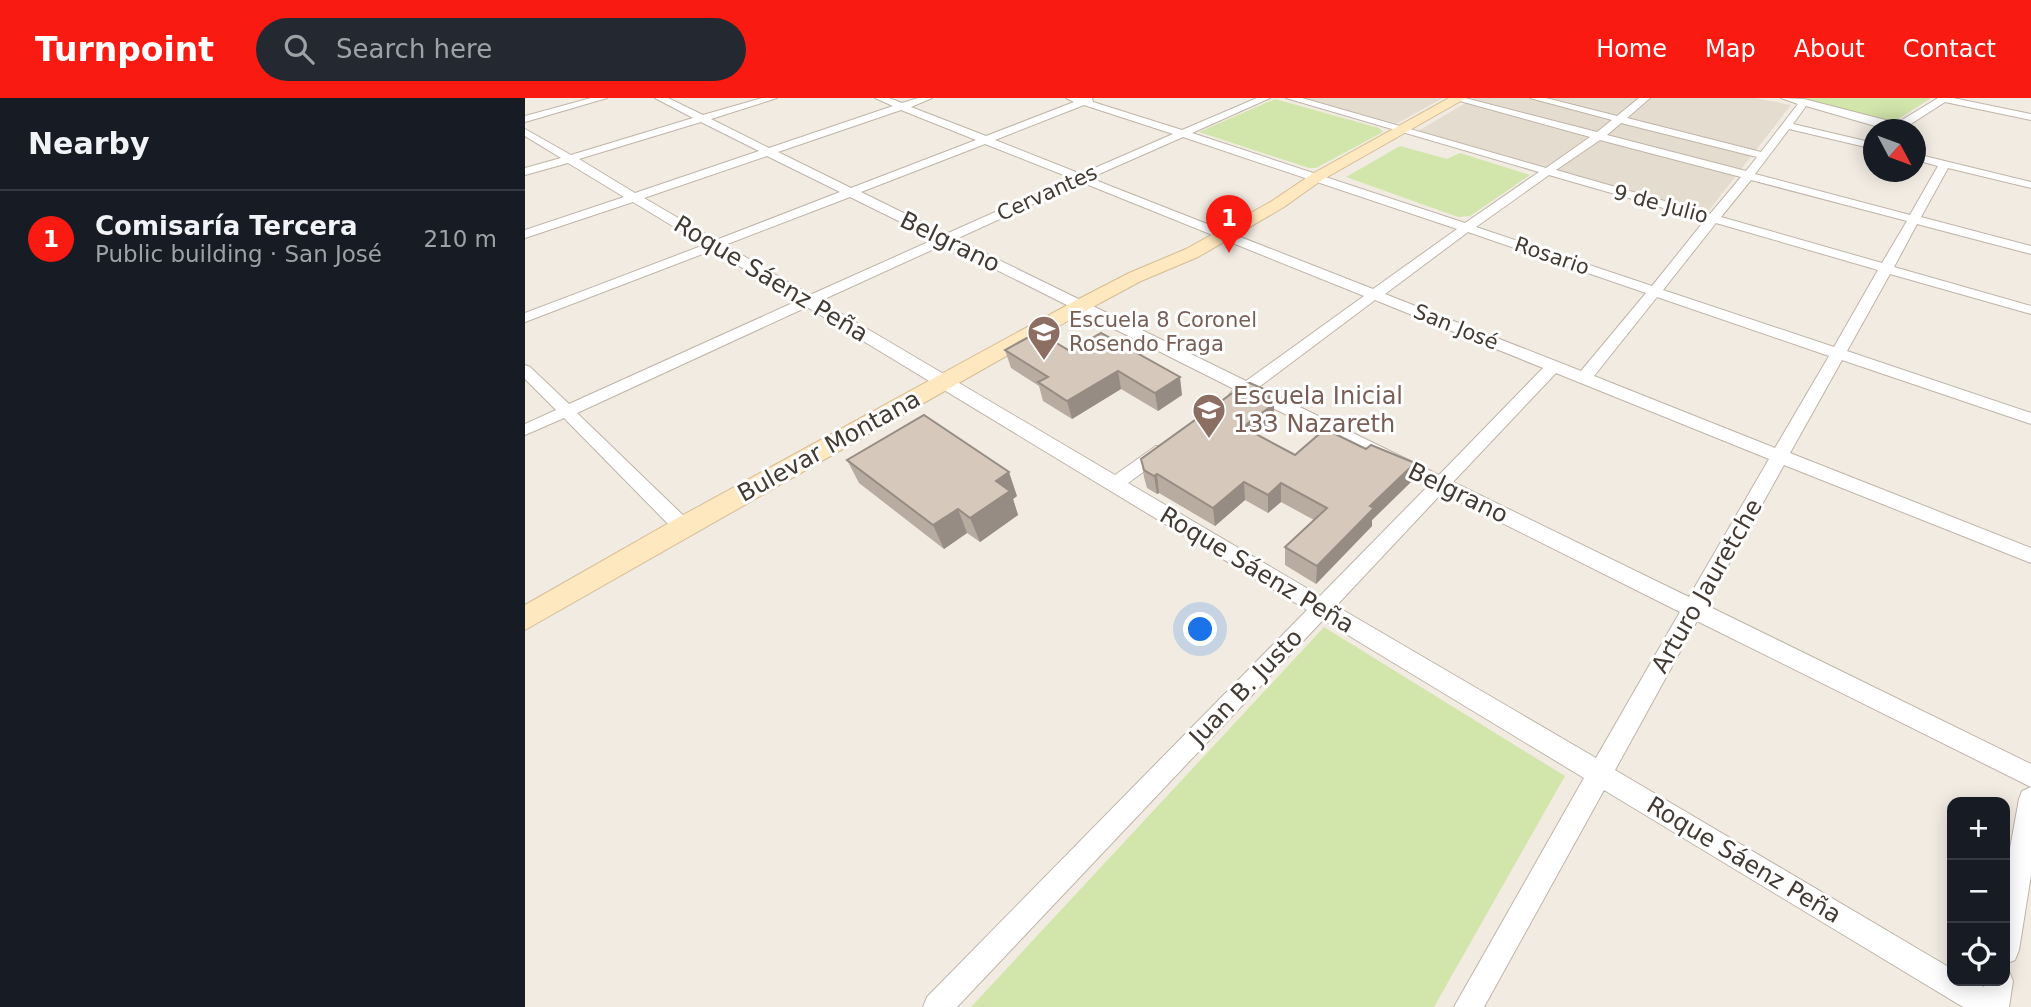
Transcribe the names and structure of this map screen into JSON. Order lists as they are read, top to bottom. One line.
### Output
{"streets":{"main road":["Bulevar Montana"],"street":["Cervantes","9 de Julio","Belgrano","Rosario","Roque Sáenz Peña","San José","Arturo Jauretche","Juan B. Justo"]},"crossings":[["Cervantes","Belgrano"],["Cervantes","Rosario"],["Cervantes","Roque Sáenz Peña"],["Cervantes","San José"],["9 de Julio","Bulevar Montana"],["9 de Julio","Arturo Jauretche"],["Belgrano","Bulevar Montana"],["Belgrano","Arturo Jauretche"],["Belgrano","Juan B. Justo"],["Rosario","Bulevar Montana"],["Rosario","Arturo Jauretche"],["Roque Sáenz Peña","Bulevar Montana"],["Roque Sáenz Peña","Arturo Jauretche"],["Roque Sáenz Peña","Juan B. Justo"],["San José","Bulevar Montana"],["San José","Arturo Jauretche"],["San José","Juan B. Justo"]],"places":{"school or university":["Escuela 8 Coronel Rosendo Fraga","Escuela Inicial 133 Nazareth"]},"north":"bottom right","page":{"header":"Turnpoint","search":"Search here","nav":["Home","Map","About","Contact"],"heading":"Nearby","list":[{"mark":"1","name":"Comisaría Tercera","note":"Public building · San José","value":"210 m"}],"pins":"1","map_buttons":["+","−"]}}
